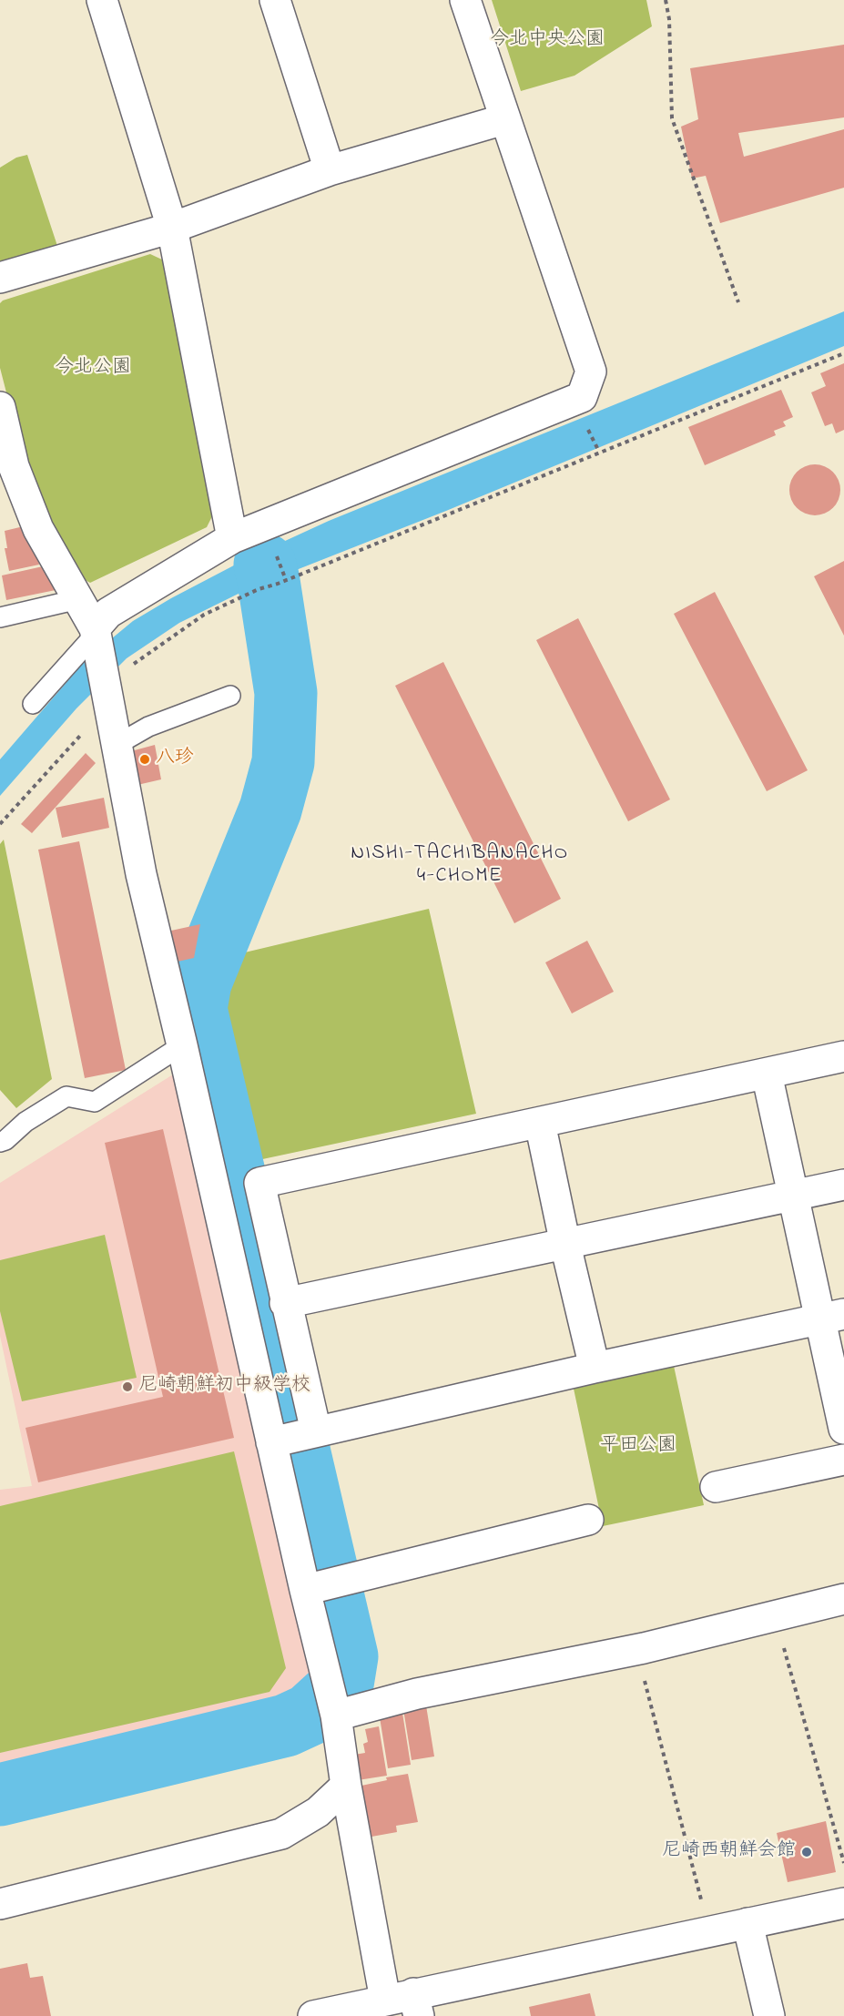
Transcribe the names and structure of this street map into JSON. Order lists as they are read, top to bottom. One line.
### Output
{"districts":["NISHI-TACHIBANACHO 4-CHOME"],"parks":["今北中央公園","今北公園","平田公園"],"places":["八珍","尼崎朝鮮初中級学校","尼崎西朝鮮会館"]}
